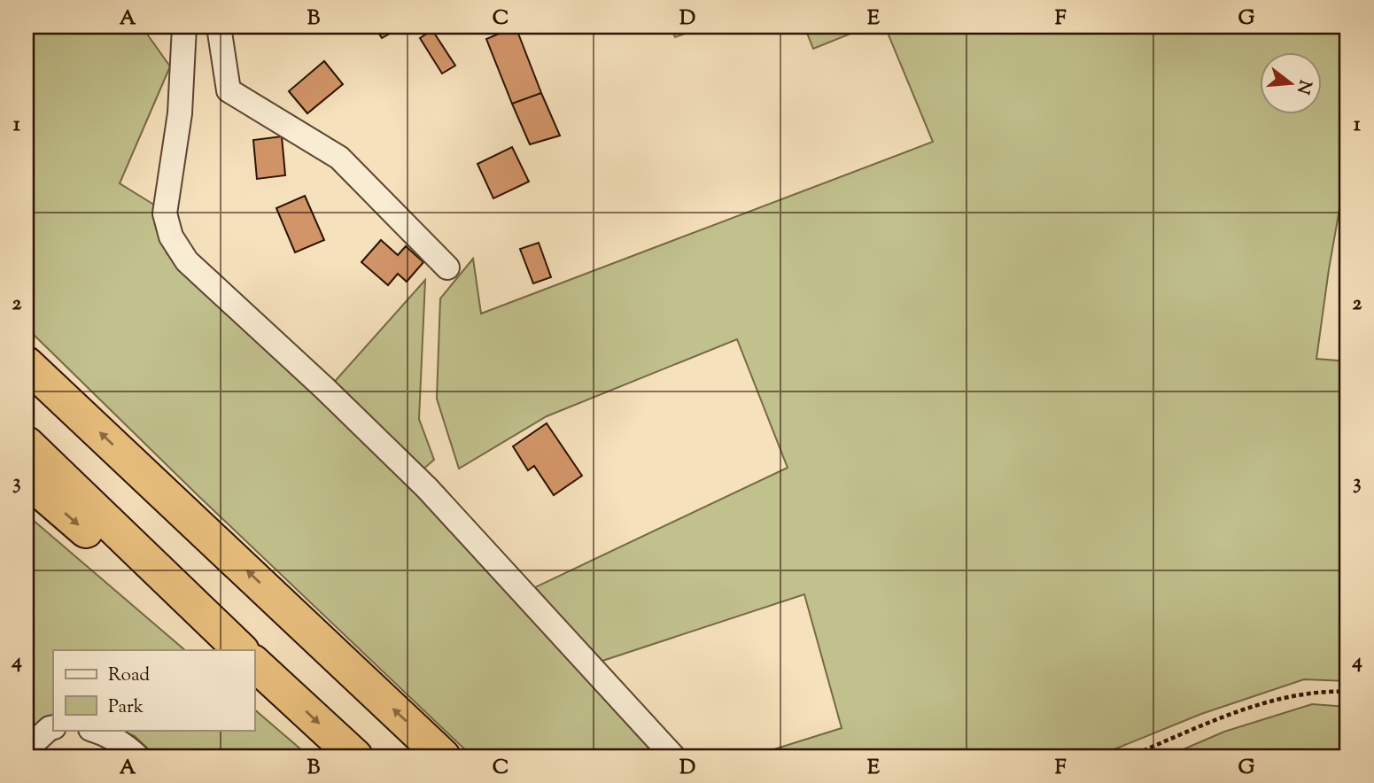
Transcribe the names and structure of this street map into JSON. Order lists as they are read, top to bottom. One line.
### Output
{"legend":["Road","Park"],"north":"right","grid":{"columns":["A","B","C","D","E","F","G"],"rows":["1","2","3","4"]}}
